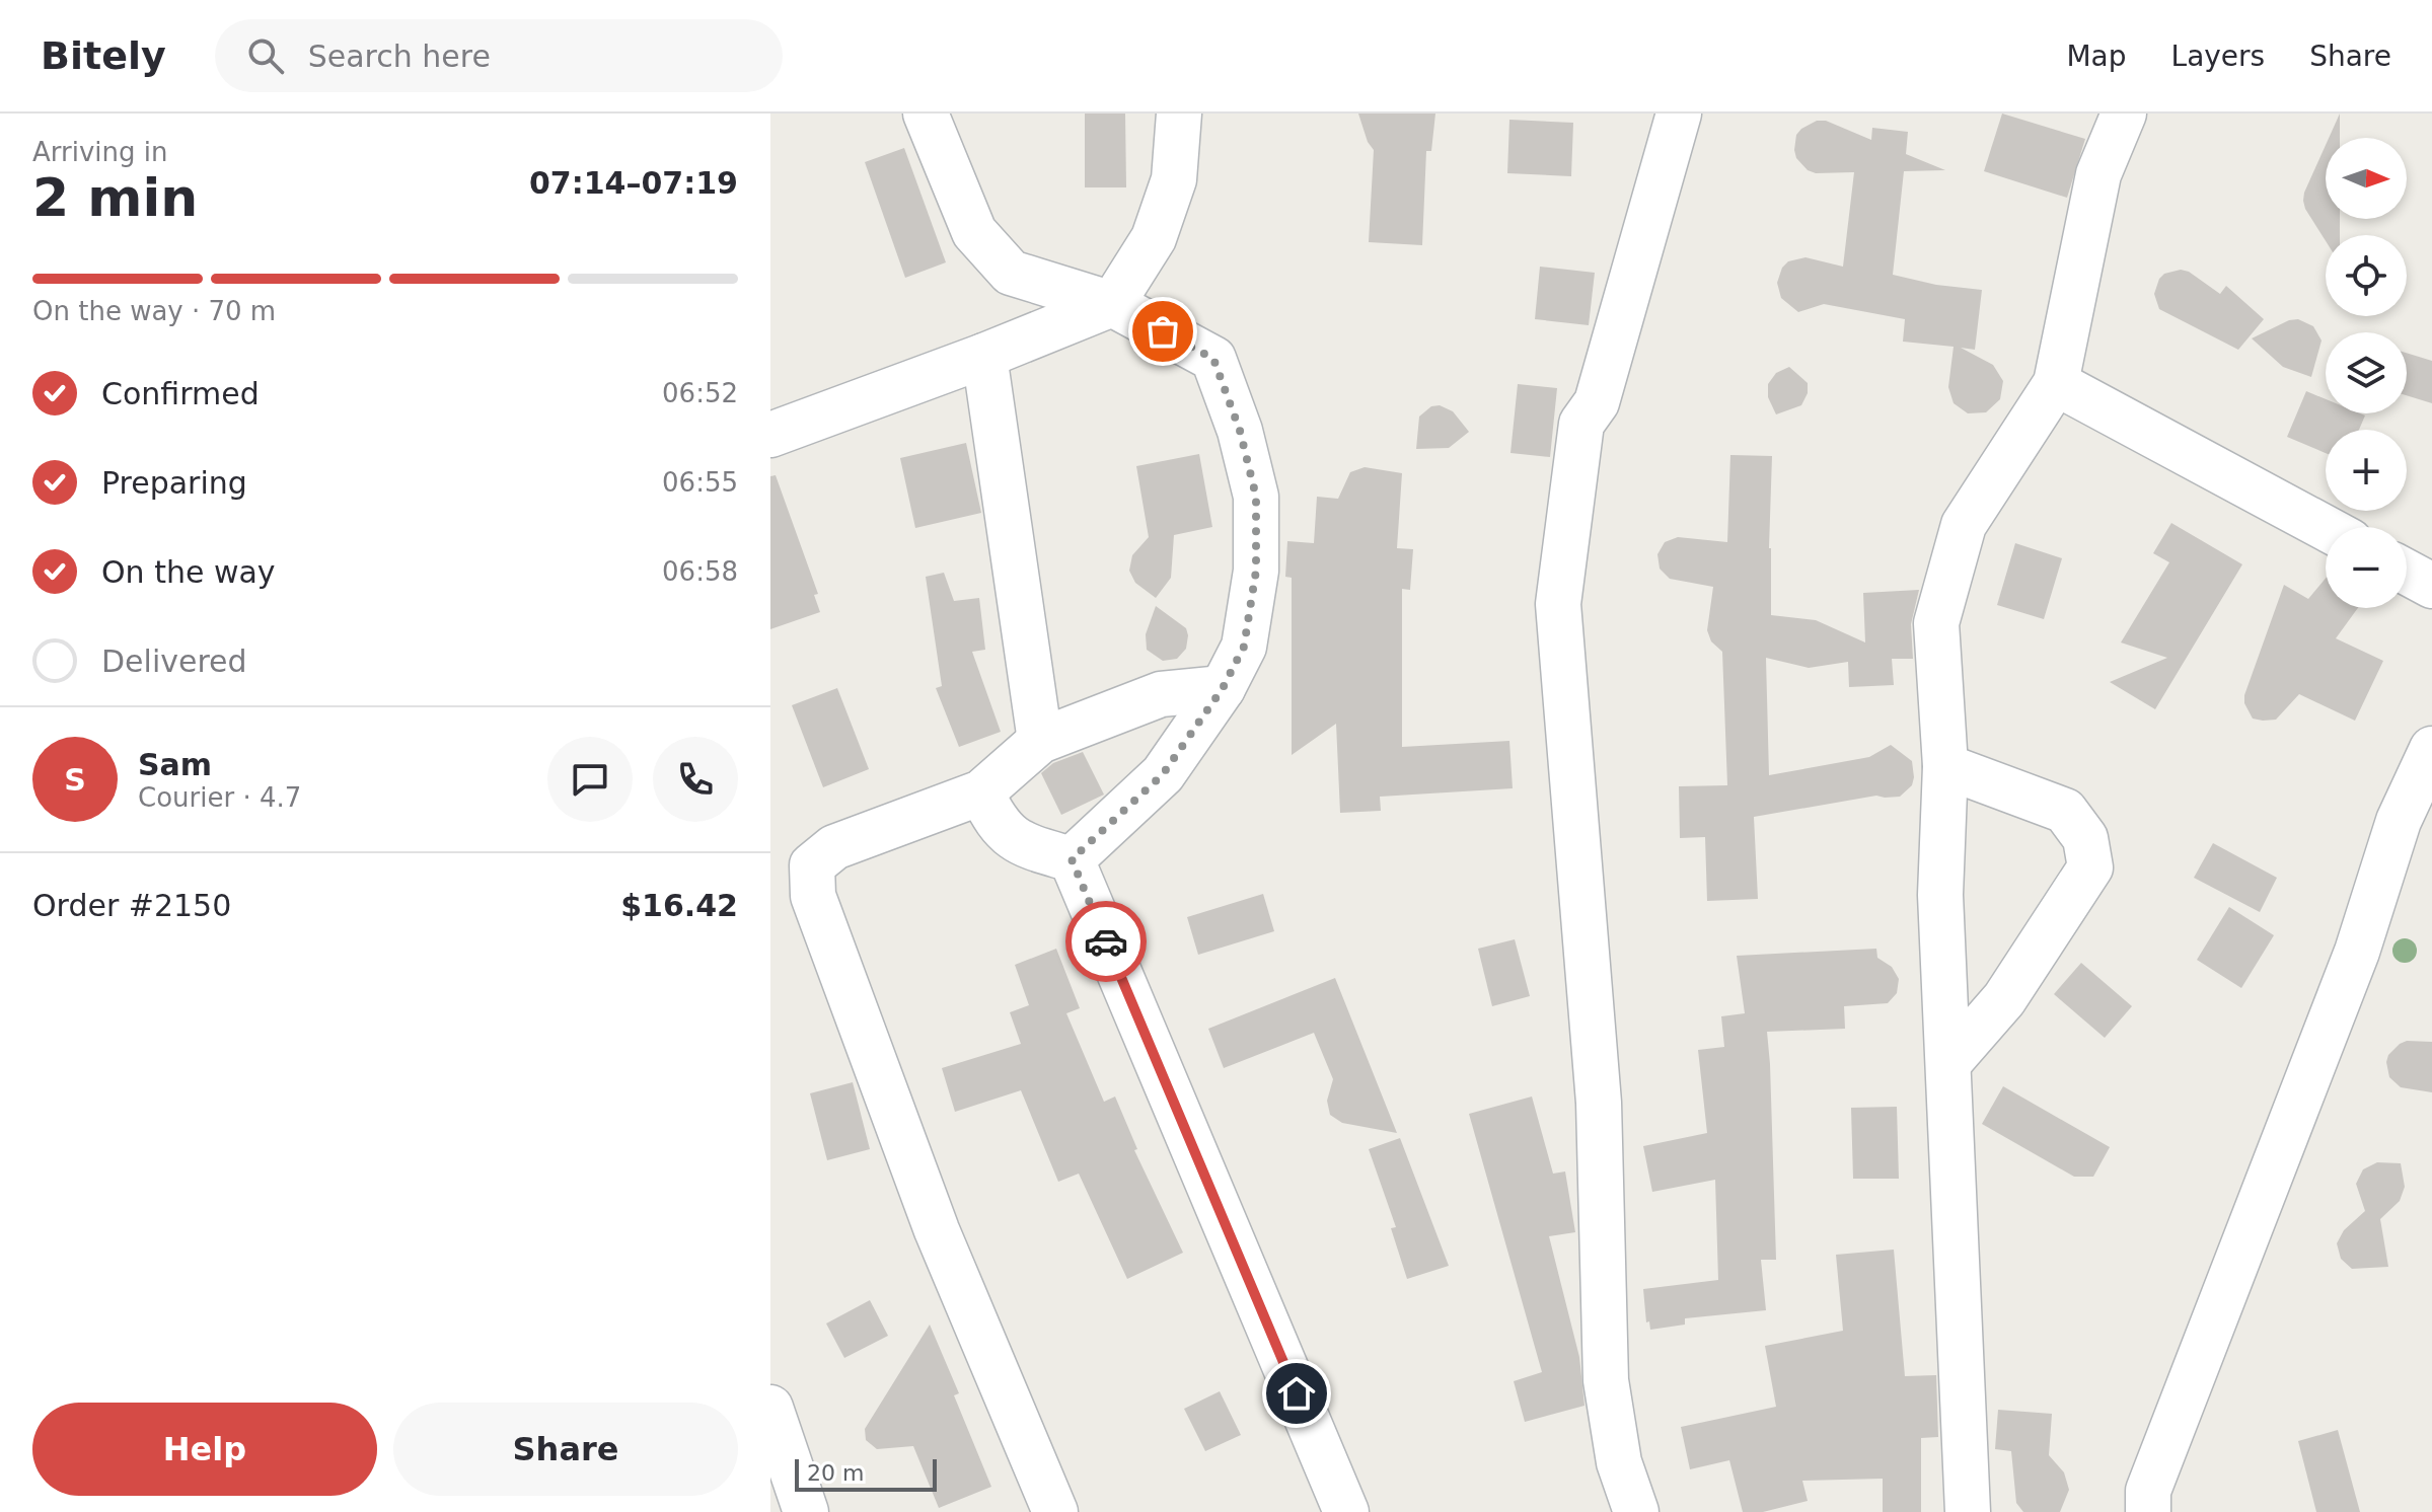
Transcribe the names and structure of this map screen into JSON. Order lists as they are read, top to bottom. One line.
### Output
{"scale_bar":"20 m","north":"right","page":{"header":"Bitely","search":"Search here","nav":["Map","Layers","Share"],"heading":["2 min","Arriving in","07:14–07:19"],"panel":["Sam","Courier · 4.7","Order #2150","$16.42"],"map_buttons":["+","−"],"bar":"On the way · 70 m","list":[["Confirmed","06:52"],["Preparing","06:55"],["On the way","06:58"],"Delivered"],"round":"S","buttons":["Help","Share"],"scale":"20 m"}}
